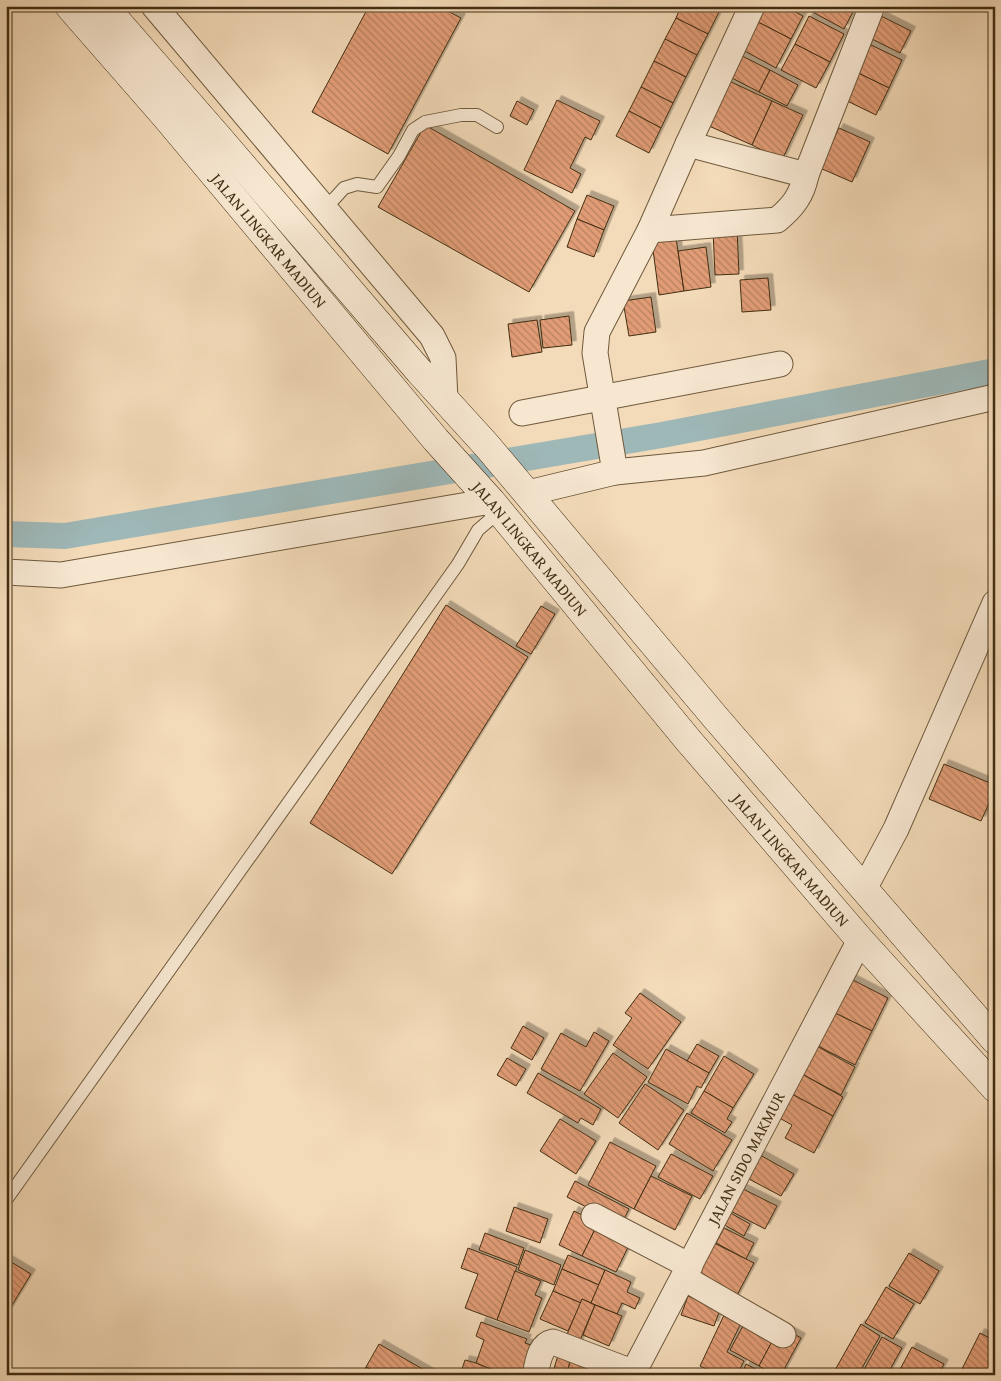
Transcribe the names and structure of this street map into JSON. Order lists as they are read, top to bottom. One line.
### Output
{"streets":{"main road":["JALAN LINGKAR MADIUN"],"street":["JALAN SIDO MAKMUR"]},"crossings":[["JALAN LINGKAR MADIUN","JALAN SIDO MAKMUR"]]}
